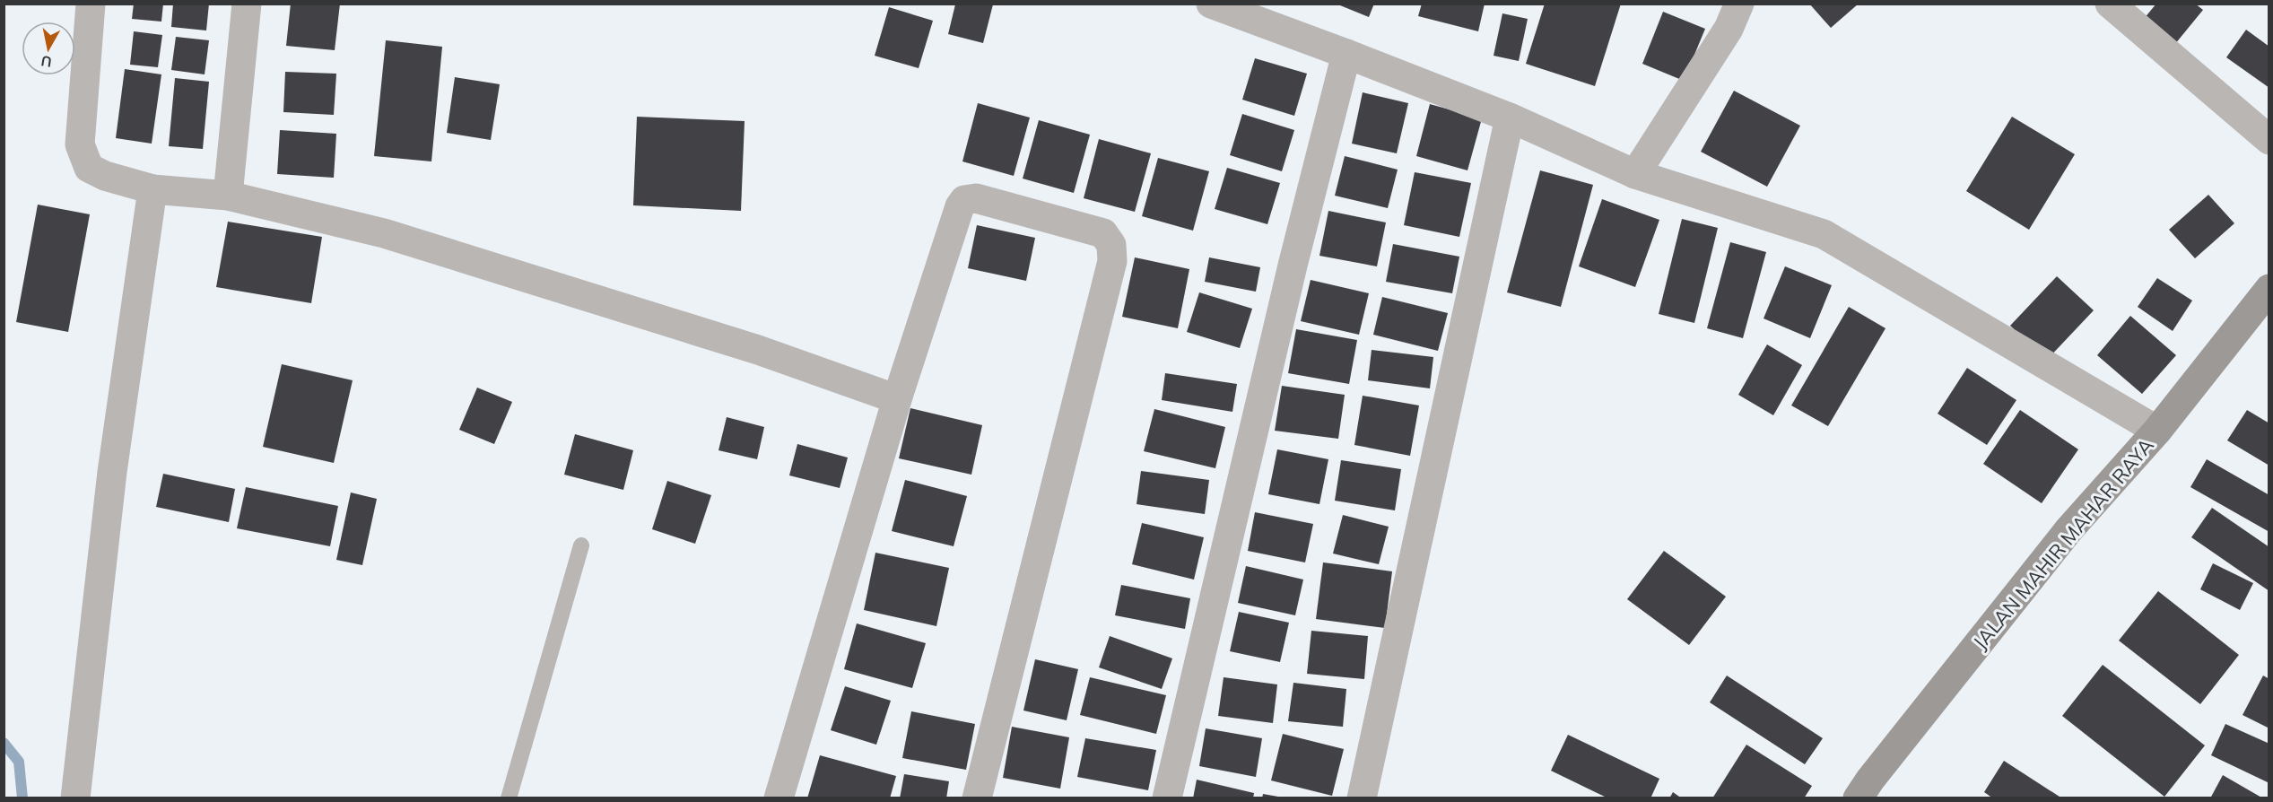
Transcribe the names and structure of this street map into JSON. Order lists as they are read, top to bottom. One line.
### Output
{"streets":{"main road":["JALAN MAHIR MAHAR RAYA"]},"north":"bottom"}
